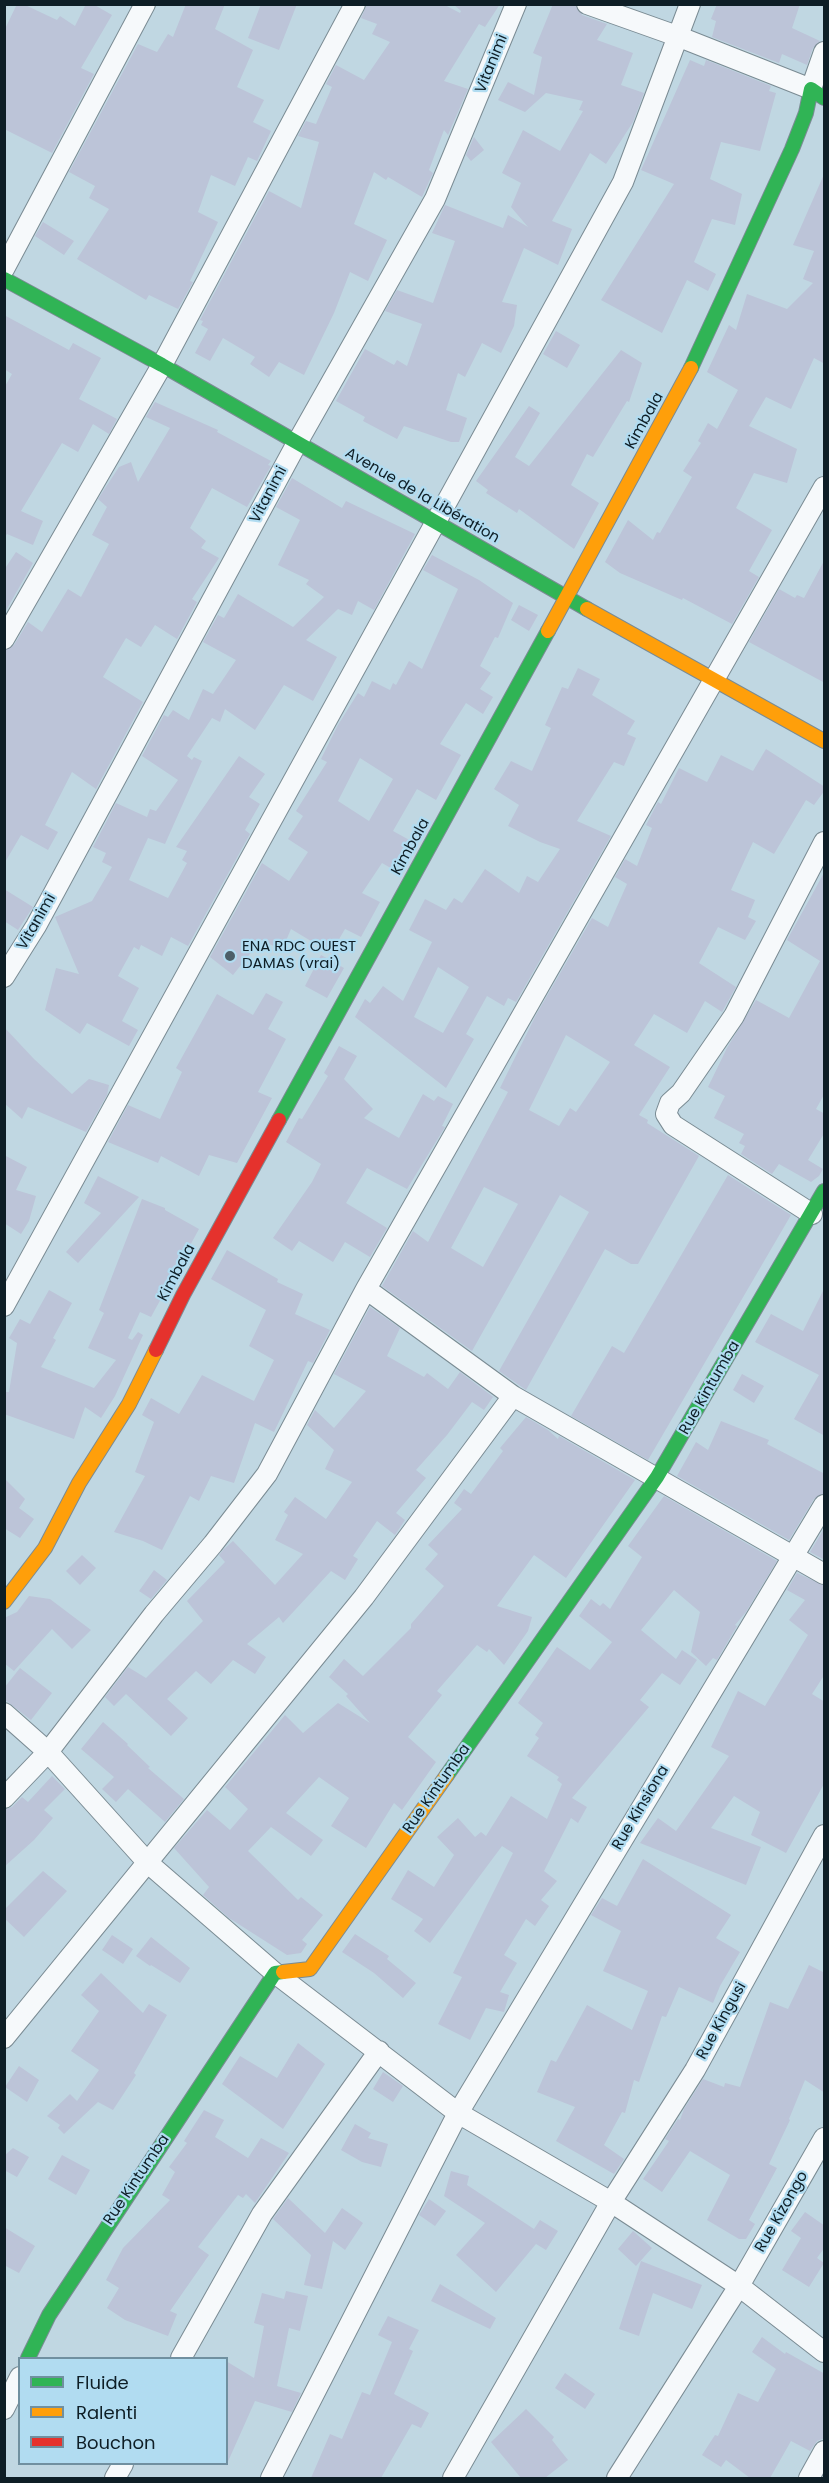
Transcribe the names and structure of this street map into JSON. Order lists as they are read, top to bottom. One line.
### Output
{"streets":{"main road":["Kimbala","Avenue de la Libération","Rue Kintumba"],"street":["Vitanimi","Rue Kinsiona","Rue Kingusi","Rue Kizongo"]},"crossings":[["Vitanimi","Avenue de la Libération"],["Kimbala","Avenue de la Libération"]],"places":["ENA RDC OUEST DAMAS (vrai)"],"legend":["Fluide","Ralenti","Bouchon"]}
